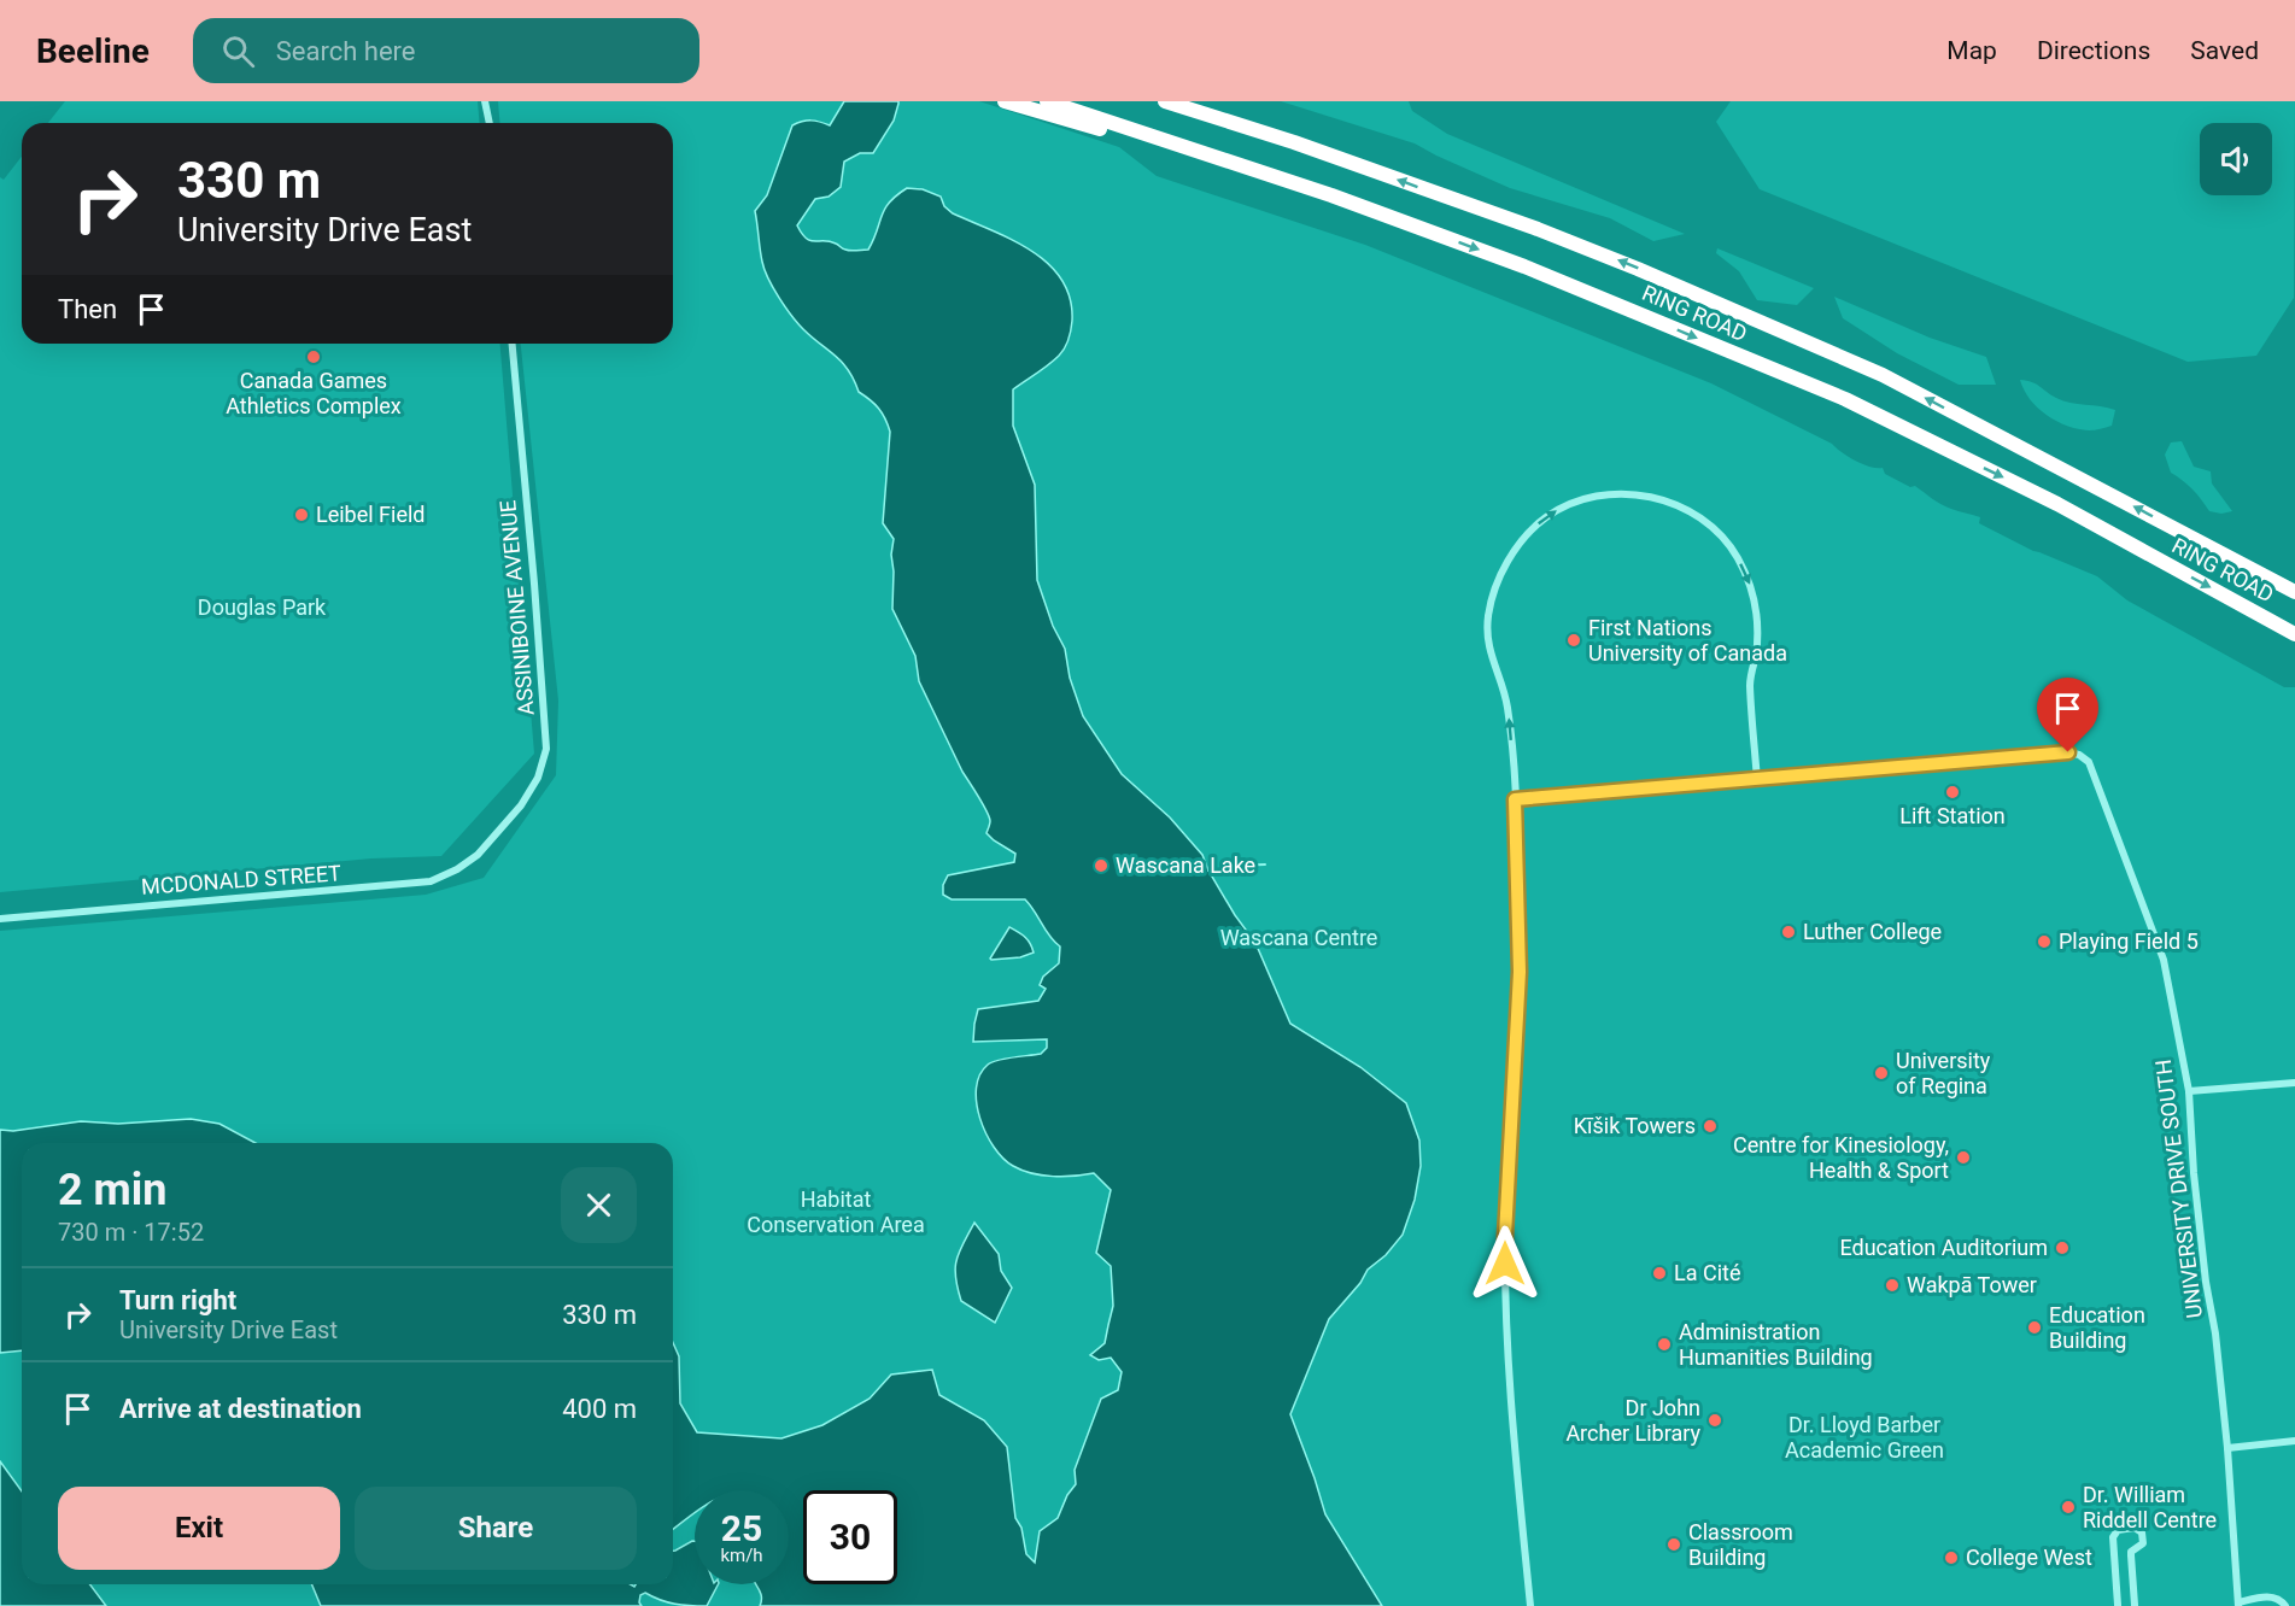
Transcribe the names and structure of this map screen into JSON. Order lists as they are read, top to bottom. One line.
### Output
{"streets":{"highway":["RING ROAD"],"street":["ASSINIBOINE AVENUE","MCDONALD STREET","UNIVERSITY DRIVE SOUTH"]},"crossings":[["ASSINIBOINE AVENUE","MCDONALD STREET"]],"parks":["Douglas Park","Wascana Centre","Habitat Conservation Area","Dr. Lloyd Barber Academic Green"],"places":["Canada Games Athletics Complex","Leibel Field","First Nations University of Canada","Lift Station","Wascana Lake","Luther College","Playing Field 5","University of Regina","Kīšik Towers","Centre for Kinesiology, Health & Sport","Education Auditorium","La Cité","Wakpā Tower","Education Building","Administration Humanities Building","Dr John Archer Library","Dr. William Riddell Centre","Classroom Building","College West"],"page":{"header":"Beeline","search":"Search here","nav":["Map","Directions","Saved"],"turn":["330 m","University Drive East"],"then":"Then","heading":["2 min","730 m · 17:52"],"list":[{"name":"Turn right","note":"University Drive East","value":"330 m"},{"name":"Arrive at destination","value":"400 m"}],"buttons":["Exit","Share"],"speed":"25 km/h","limit":"30"}}
